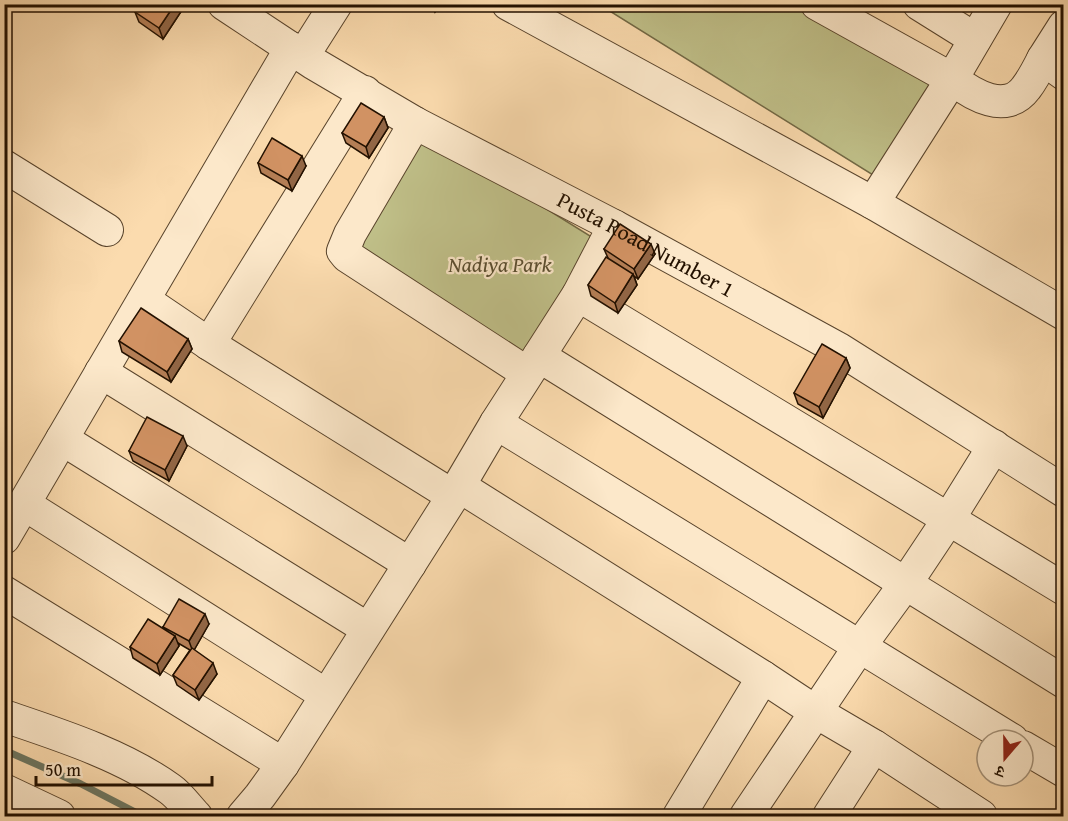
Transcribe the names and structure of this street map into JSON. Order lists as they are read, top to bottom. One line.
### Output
{"streets":{"street":["Pusta Road Number 1"]},"parks":["Nadiya Park"],"scale_bar":"50 m","north":"bottom"}
